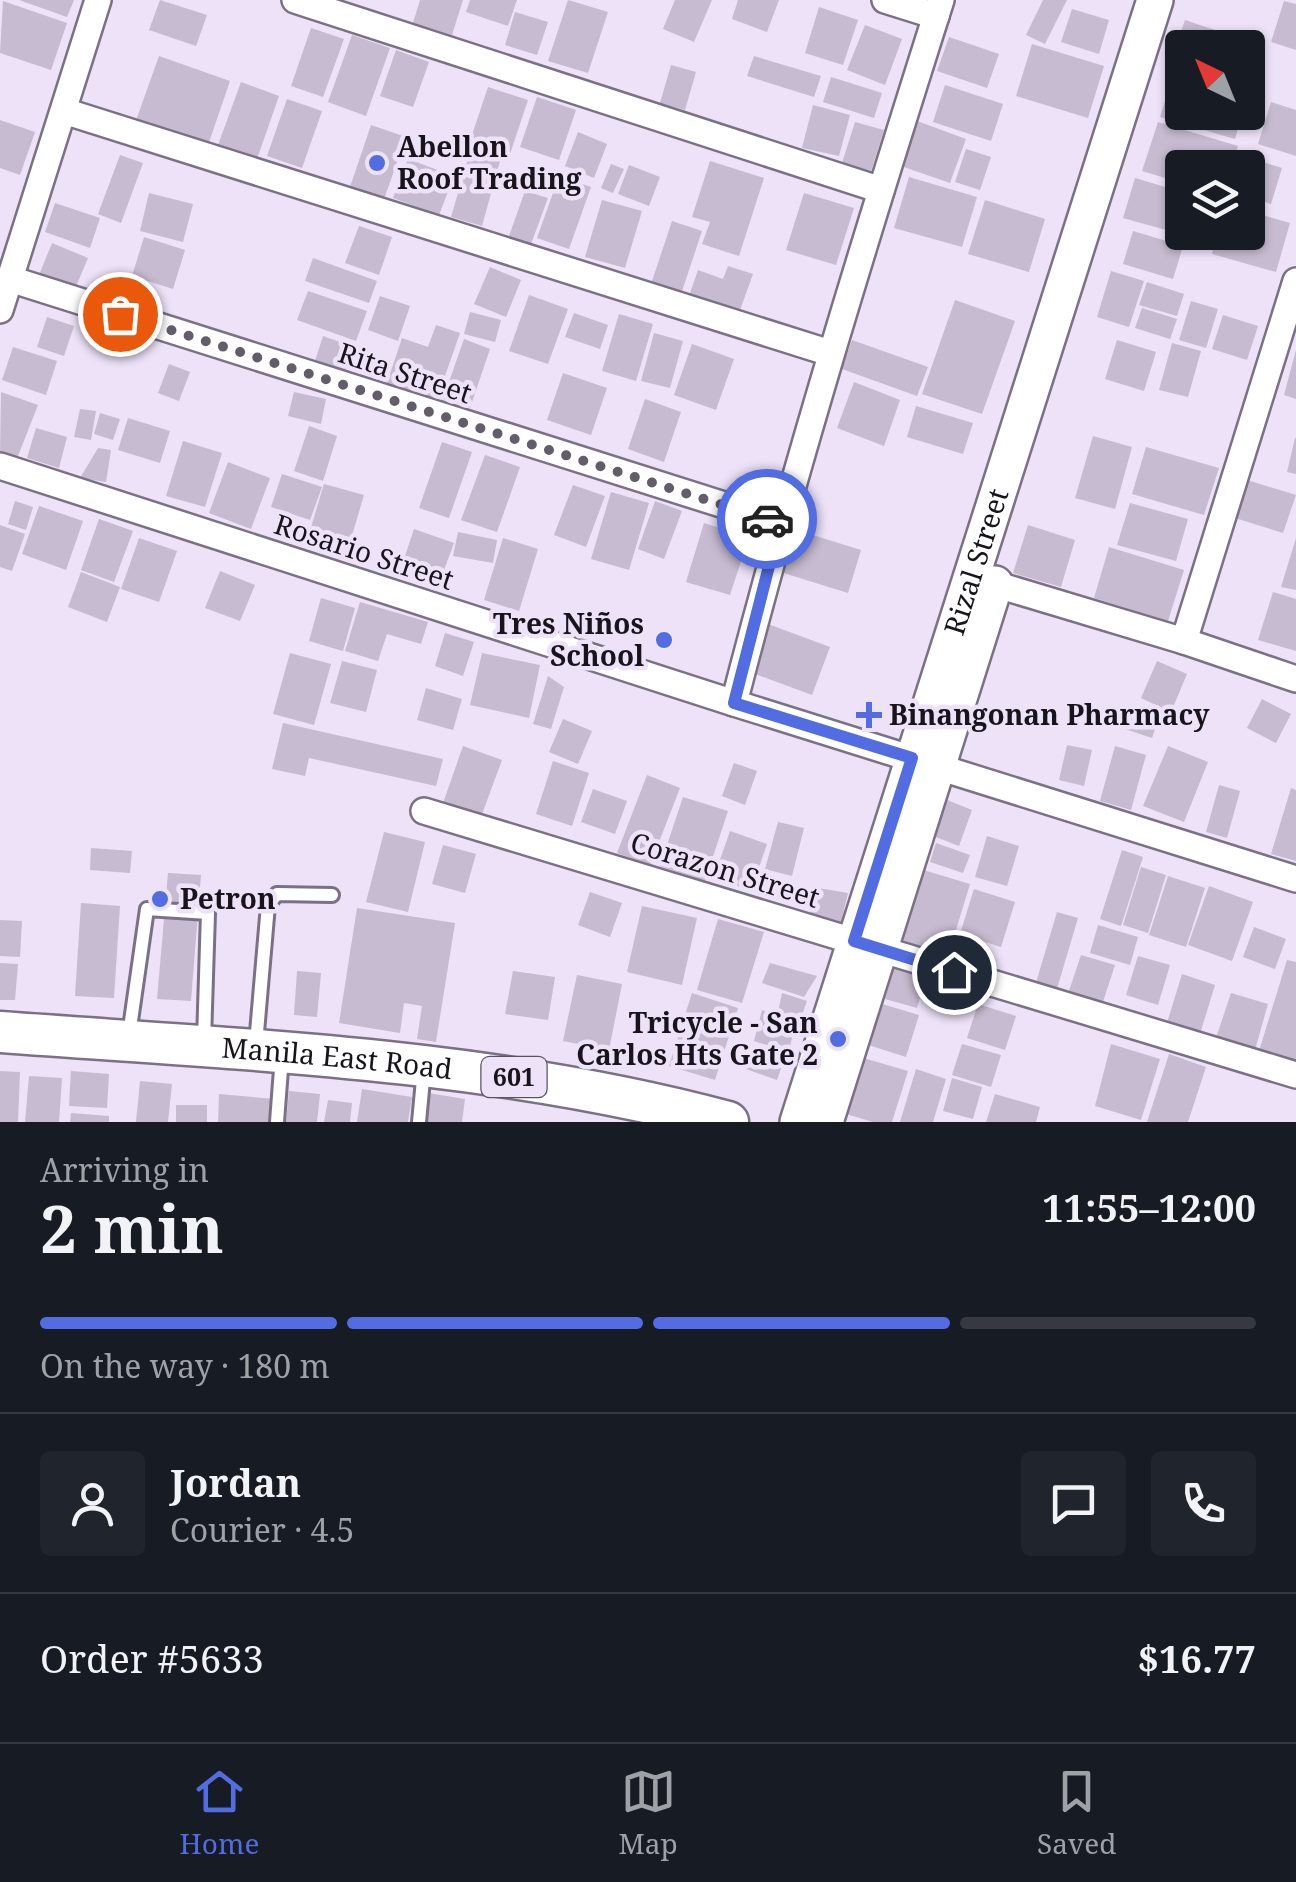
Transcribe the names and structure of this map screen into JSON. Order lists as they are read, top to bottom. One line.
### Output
{"streets":{"main road":["Manila East Road","601"],"street":["Rita Street","Rosario Street","Rizal Street","Corazon Street"]},"crossings":[["Rosario Street","Rizal Street"],["Rizal Street","Corazon Street"]],"places":{"other":["Abellon Roof Trading","Tres Niños School","Petron","Tricycle - San Carlos Hts Gate 2"],"health":["Binangonan Pharmacy"]},"north":"top left","page":{"heading":["2 min","Arriving in","11:55–12:00"],"panel":["Jordan","Courier · 4.5","Order #5633","$16.77"],"bar":"On the way · 180 m","tabs":["Home","Map","Saved"]}}
